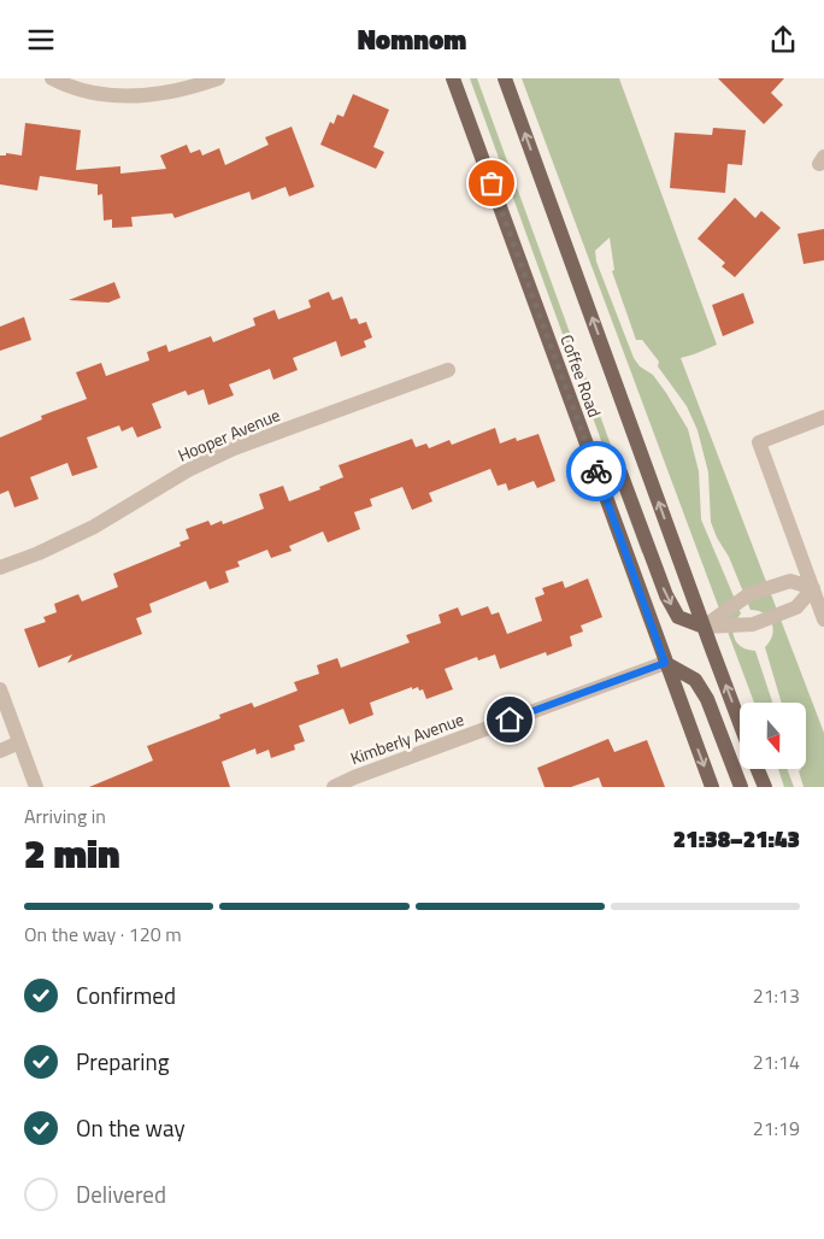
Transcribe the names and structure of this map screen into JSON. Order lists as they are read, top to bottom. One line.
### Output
{"streets":{"main road":["Coffee Road"],"street":["Hooper Avenue","Kimberly Avenue"]},"crossings":[["Coffee Road","Kimberly Avenue"]],"north":"bottom","page":{"header":"Nomnom","heading":["2 min","Arriving in","21:38–21:43"],"bar":"On the way · 120 m","list":[["Confirmed","21:13"],["Preparing","21:14"],["On the way","21:19"],"Delivered"]}}
